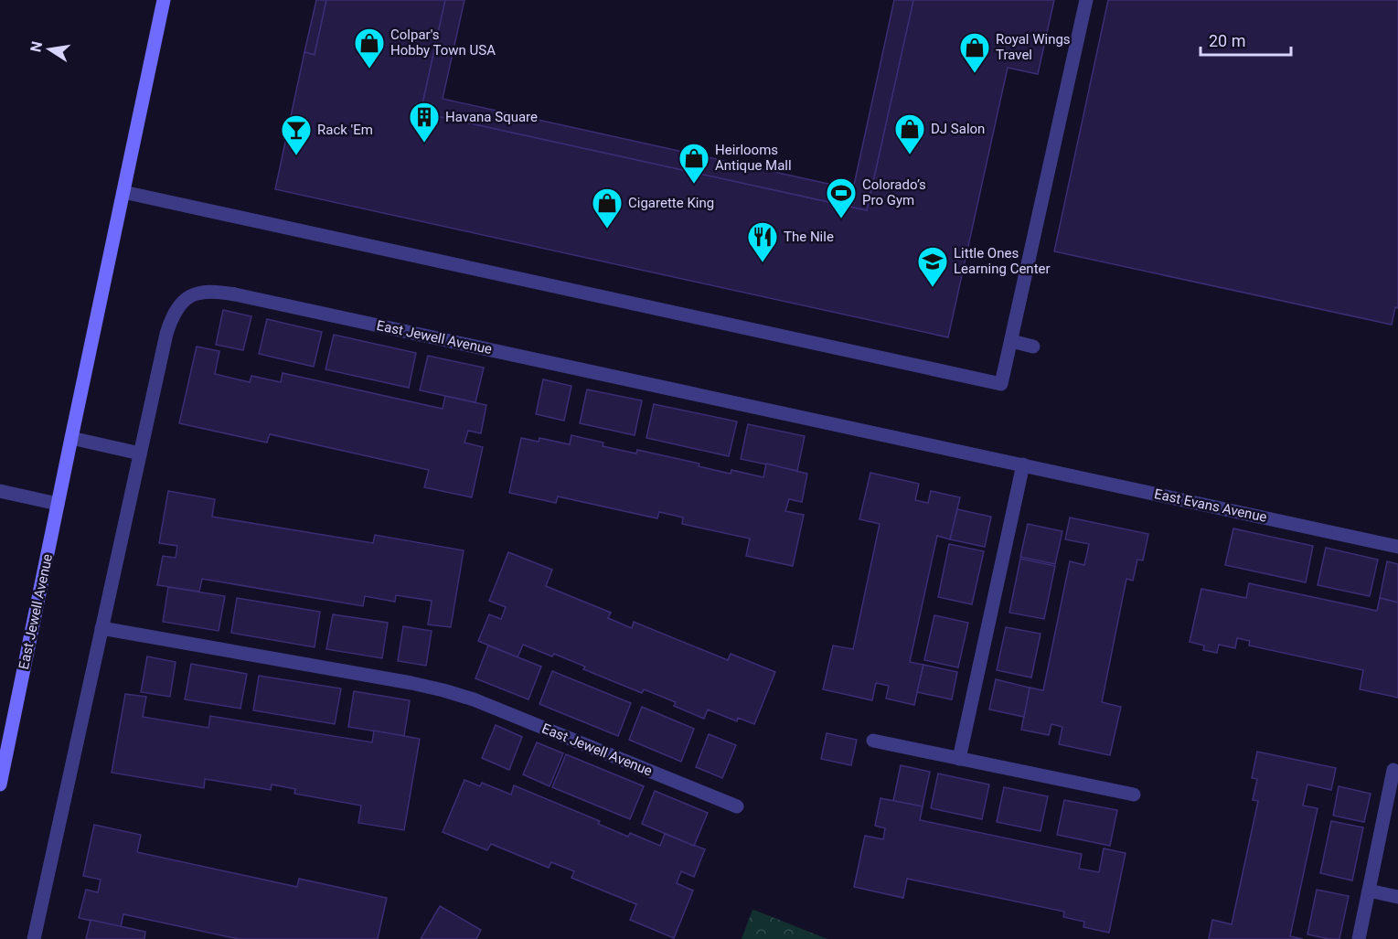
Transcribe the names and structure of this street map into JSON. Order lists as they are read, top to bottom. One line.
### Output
{"streets":{"street":["East Jewell Avenue"],"lane":["East Evans Avenue"]},"crossings":[["East Jewell Avenue","East Evans Avenue"]],"places":{"shop":["Colpar's Hobby Town USA","Royal Wings Travel","DJ Salon","Heirlooms Antique Mall","Cigarette King"],"building":["Havana Square"],"bar":["Rack 'Em"],"sports":["Colorado’s Pro Gym"],"restaurant":["The Nile"],"school or university":["Little Ones Learning Center"]},"scale_bar":"20 m","north":"left"}
